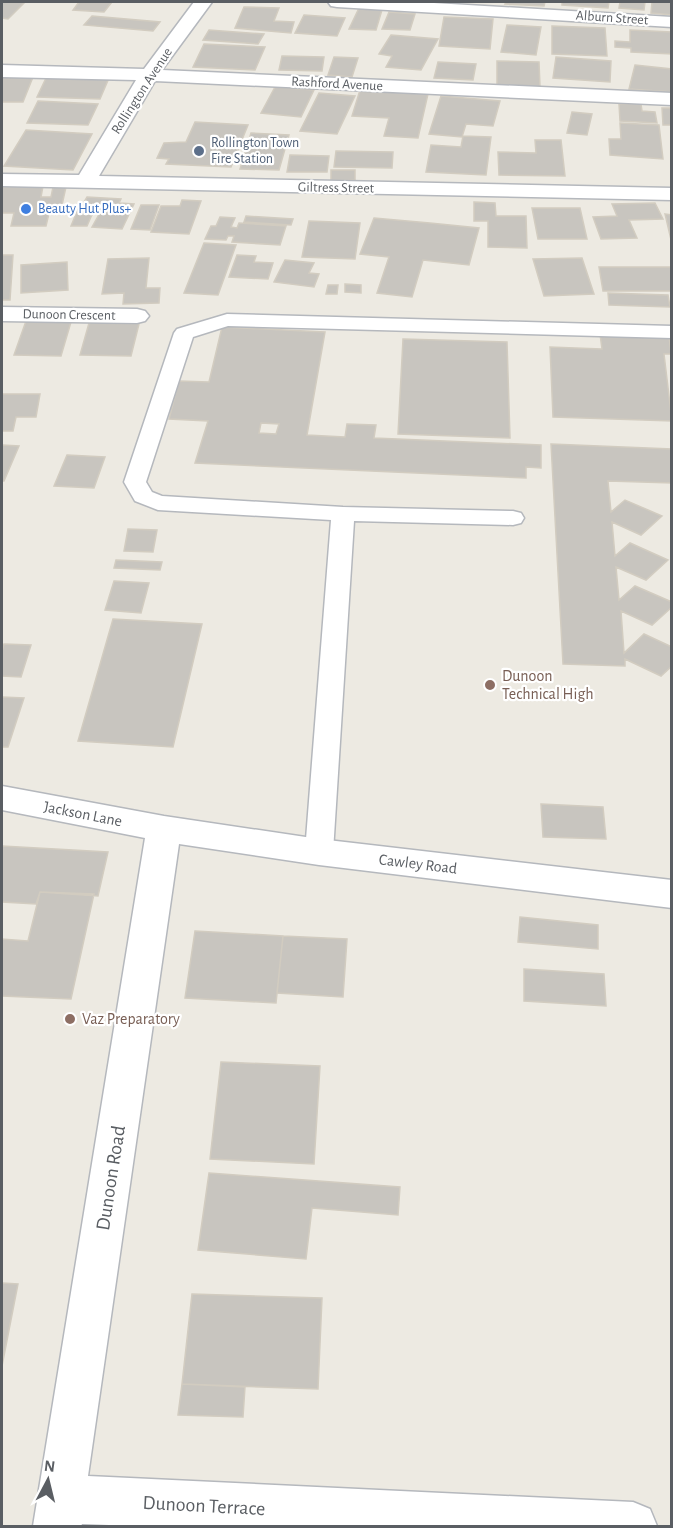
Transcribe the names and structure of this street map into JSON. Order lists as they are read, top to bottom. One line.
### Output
{"streets":{"street":["Alburn Street","Rashford Avenue","Rollington Avenue","Giltress Street","Dunoon Crescent","Jackson Lane","Cawley Road","Dunoon Road","Dunoon Terrace"]},"crossings":[["Rashford Avenue","Rollington Avenue"],["Rollington Avenue","Giltress Street"],["Jackson Lane","Cawley Road"],["Jackson Lane","Dunoon Road"],["Cawley Road","Dunoon Road"],["Dunoon Road","Dunoon Terrace"]],"places":["Rollington Town Fire Station","Beauty Hut Plus+","Dunoon Technical High","Vaz Preparatory"],"north":"top"}
